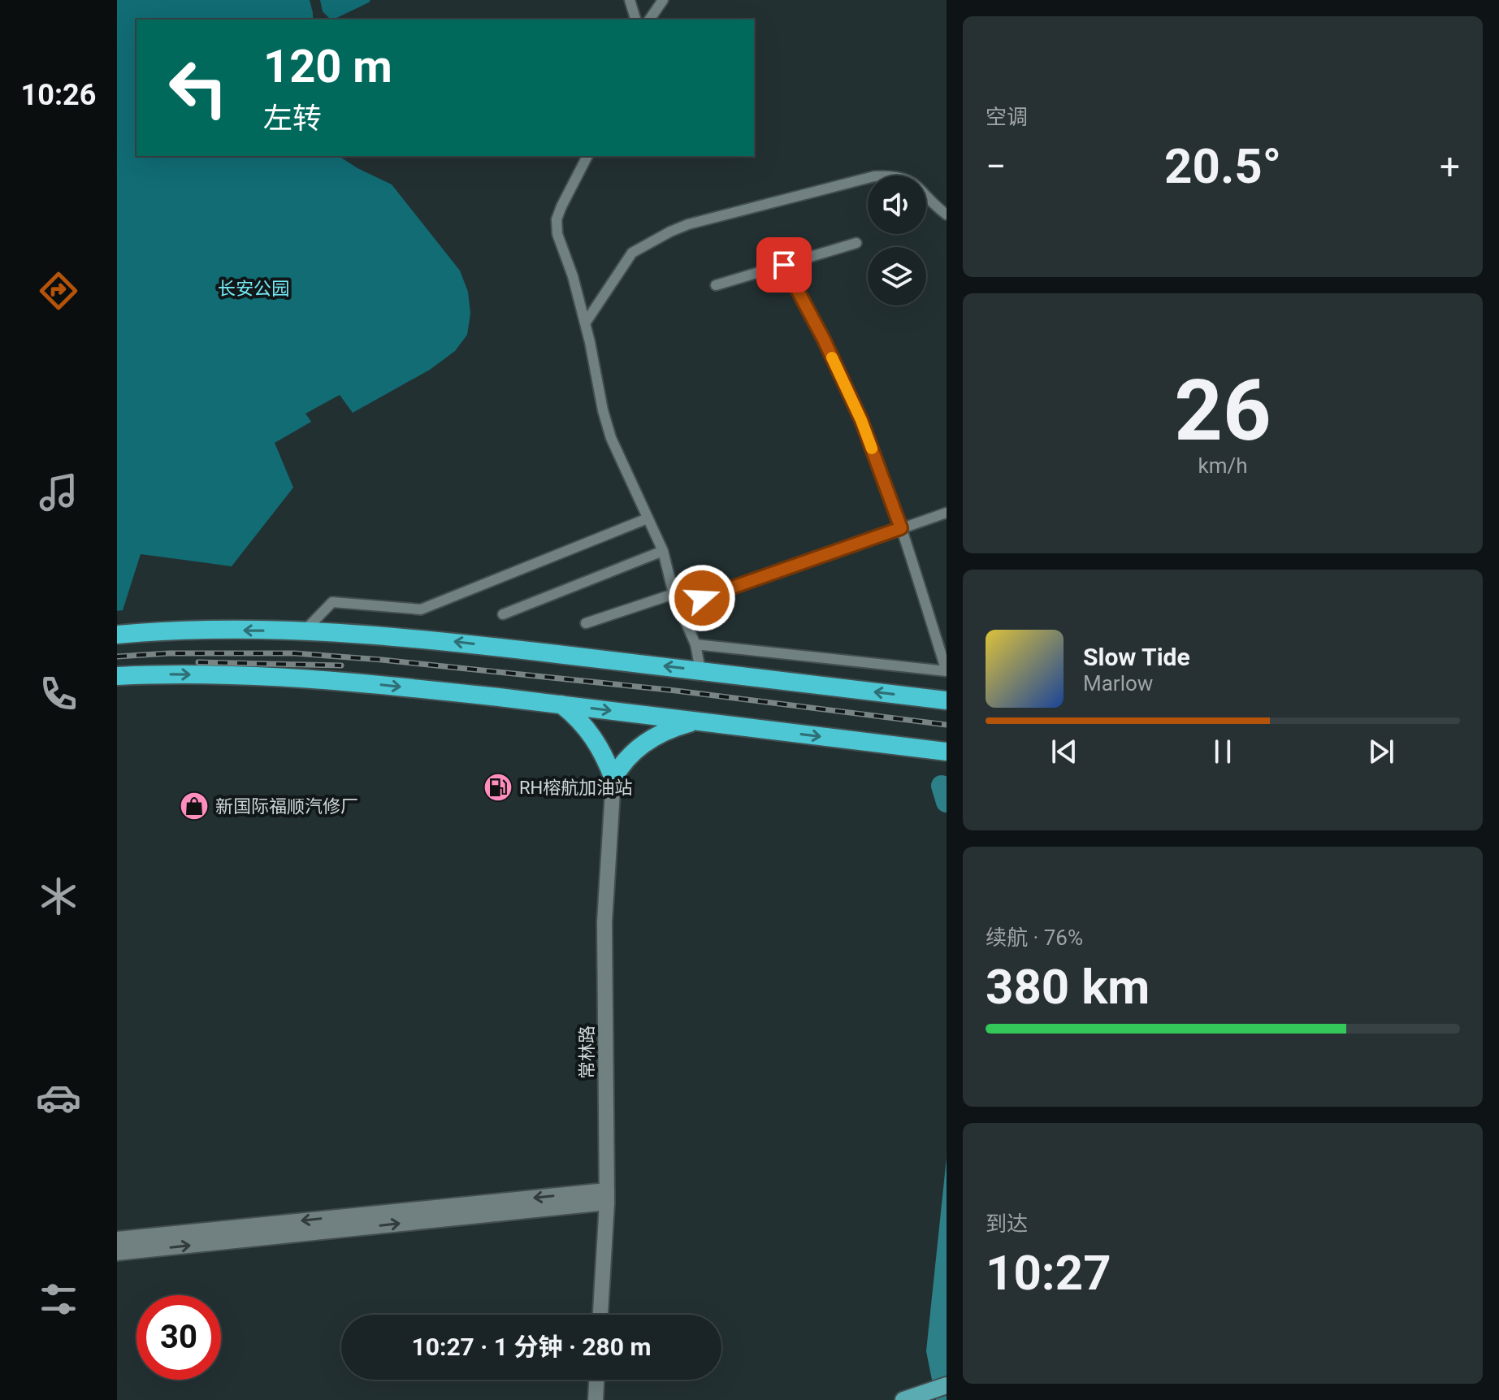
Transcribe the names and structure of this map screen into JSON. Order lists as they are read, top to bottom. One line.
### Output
{"streets":{"street":["常林路"]},"parks":["长安公园"],"places":{"fuel station":["RH榕航加油站"],"shop":["新国际福顺汽修厂"]},"page":{"tabs":"10:26","tile":["空调",["26","km/h"],["续航 · 76%","380 km"],["到达","10:27"]],"turn":["120 m","左转"],"heat":["−","20.5°","+"],"song":["Slow Tide","Marlow"],"limit":"30","trip":"10:27 · 1 分钟 · 280 m"}}
